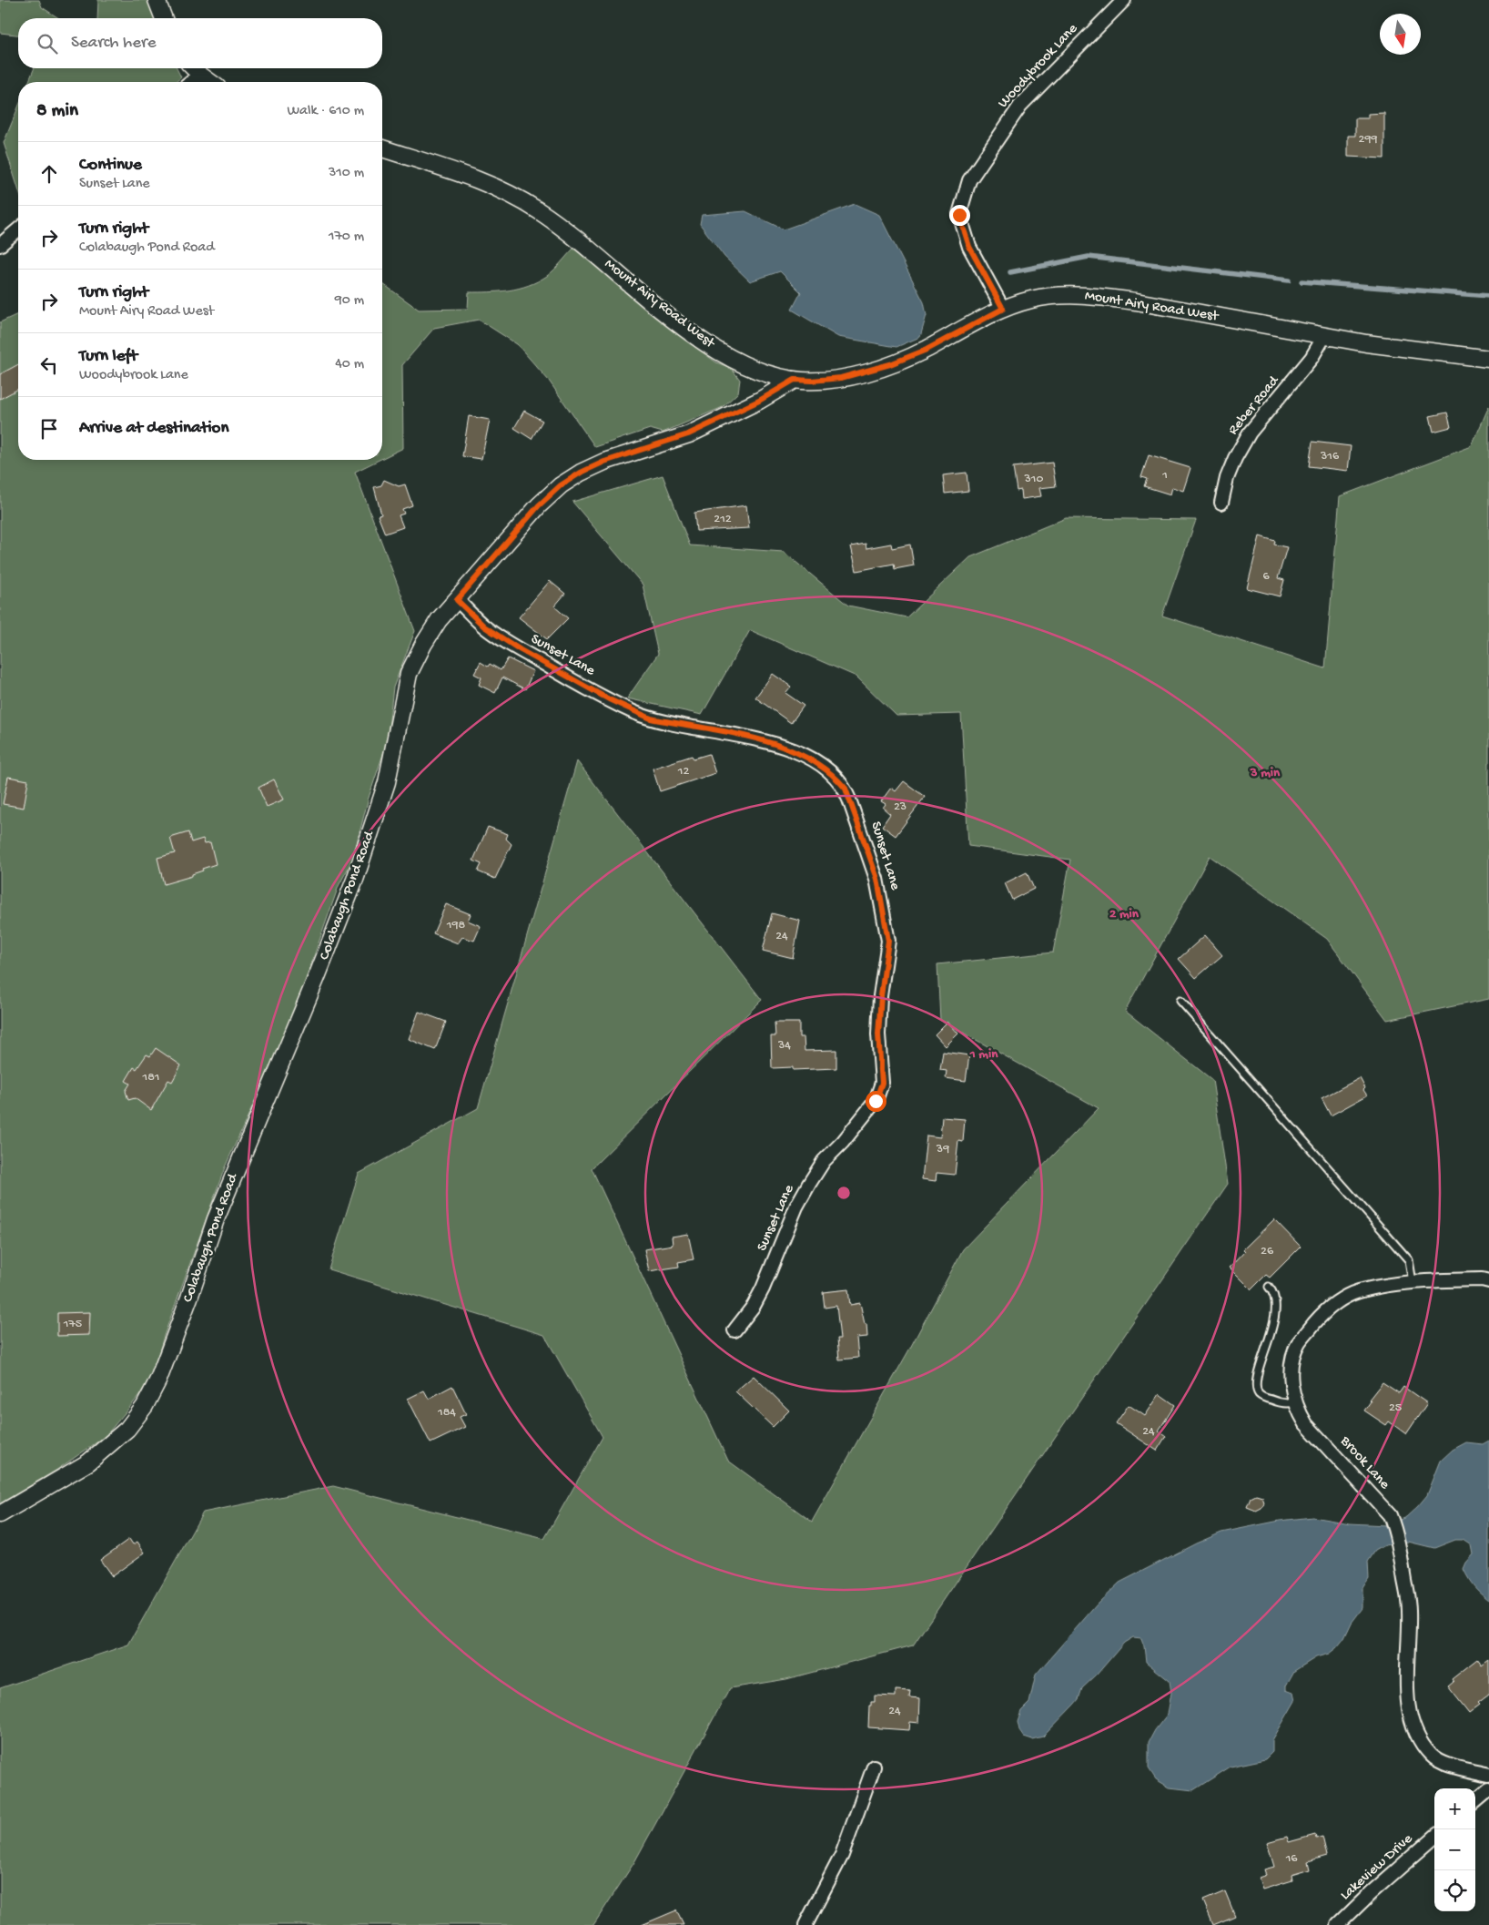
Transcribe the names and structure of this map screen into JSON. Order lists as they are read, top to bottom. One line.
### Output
{"streets":{"street":["Woodybrook Lane","Mount Airy Road West","Reber Road","Sunset Lane","Colabaugh Pond Road","Brook Lane","Lakeview Drive"]},"crossings":[["Woodybrook Lane","Mount Airy Road West"],["Mount Airy Road West","Reber Road"],["Mount Airy Road West","Colabaugh Pond Road"],["Sunset Lane","Colabaugh Pond Road"]],"house_numbers":["299","316","1","310","212","6","12","23","198","24","34","181","39","26","175","25","184","24","24","16"],"north":"bottom","page":{"search":"Search here","heading":["8 min","Walk · 610 m"],"list":[["Continue","Sunset Lane","310 m"],["Turn right","Colabaugh Pond Road","170 m"],["Turn right","Mount Airy Road West","90 m"],["Turn left","Woodybrook Lane","40 m"],"Arrive at destination"],"map_buttons":["+","−"]},"rings":["3 min","2 min","1 min"]}
